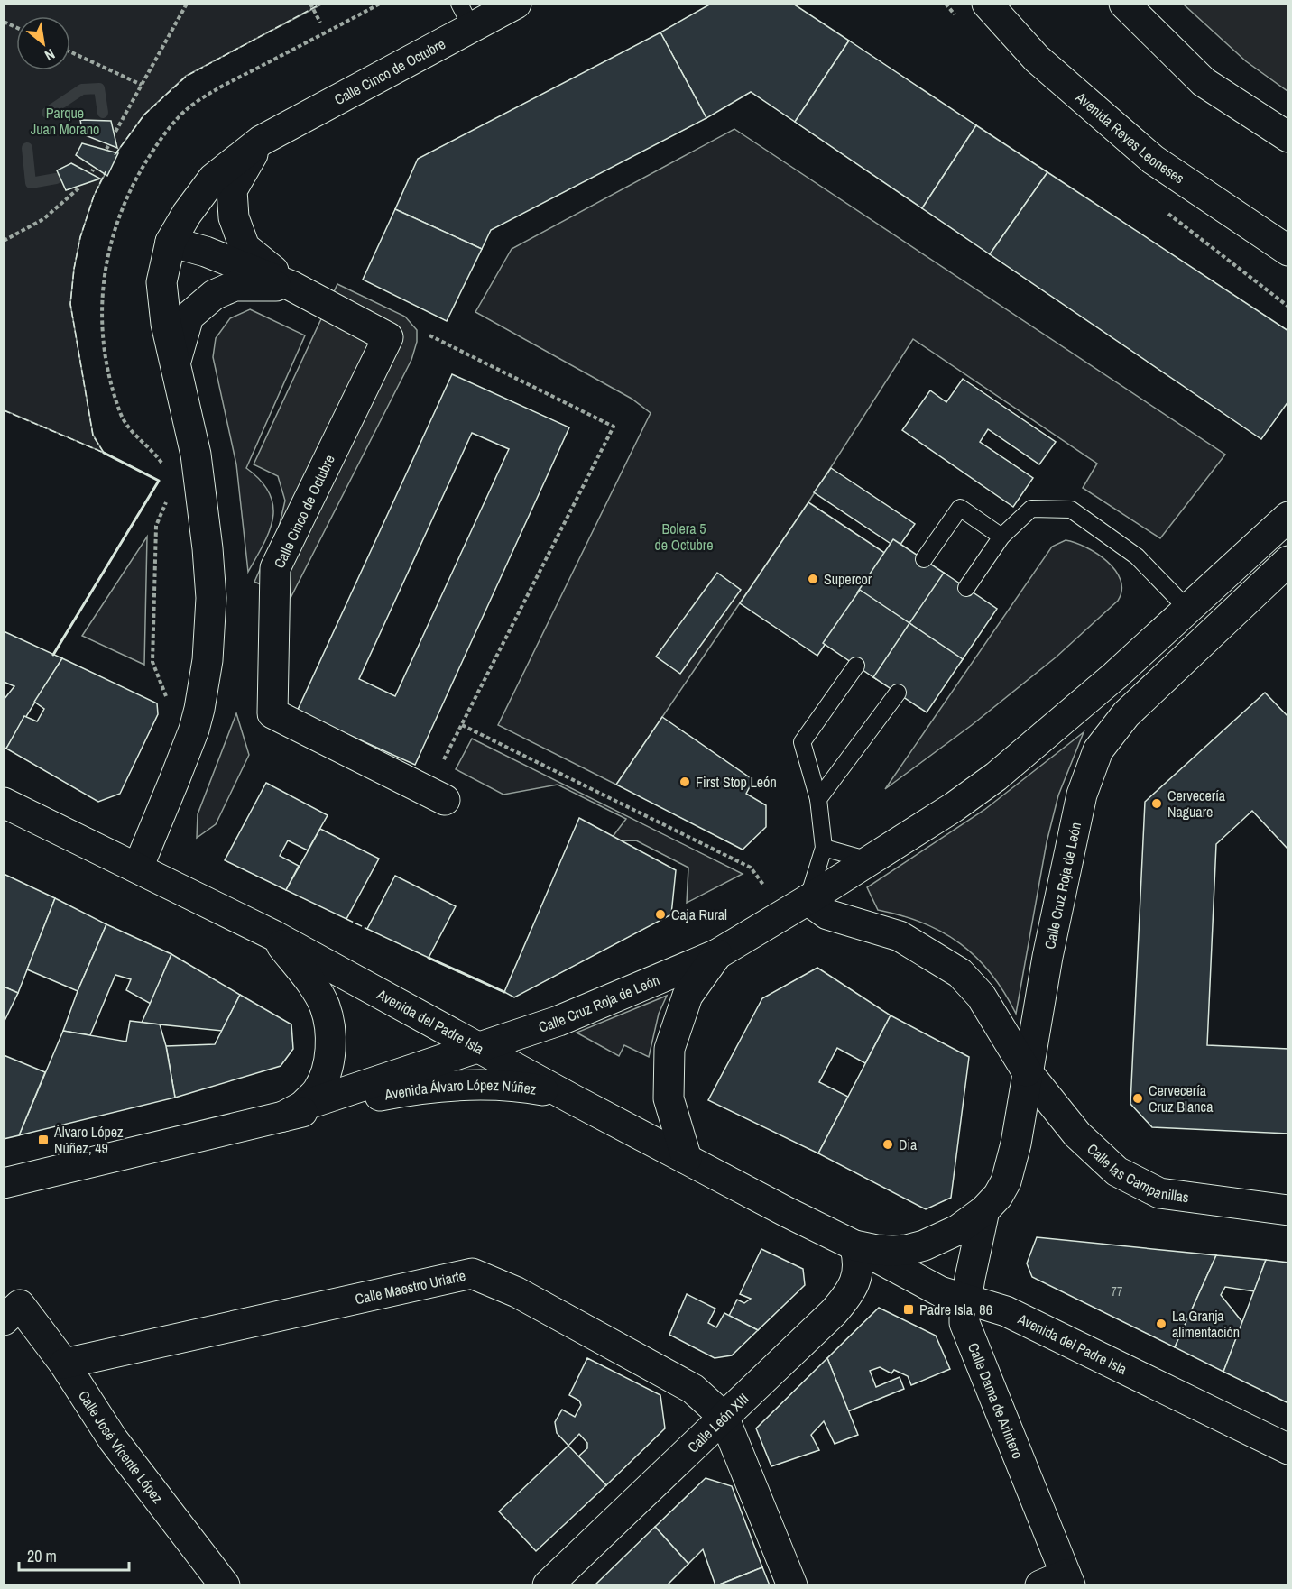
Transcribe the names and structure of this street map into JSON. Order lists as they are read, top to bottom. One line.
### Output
{"streets":{"street":["Calle Cinco de Octubre","Avenida Reyes Leoneses","Calle Cruz Roja de León","Avenida del Padre Isla","Avenida Álvaro López Núñez","Calle las Campanillas","Calle Maestro Uriarte","Calle Dama de Arintero","Calle León XIII","Calle José Vicente López"]},"crossings":[["Calle Cinco de Octubre","Avenida del Padre Isla"],["Calle Cruz Roja de León","Avenida del Padre Isla"],["Calle Cruz Roja de León","Avenida Álvaro López Núñez"],["Calle Cruz Roja de León","Calle las Campanillas"],["Calle Cruz Roja de León","Calle Dama de Arintero"],["Avenida del Padre Isla","Avenida Álvaro López Núñez"],["Avenida del Padre Isla","Calle Dama de Arintero"],["Avenida del Padre Isla","Calle León XIII"],["Calle Maestro Uriarte","Calle León XIII"],["Calle Maestro Uriarte","Calle José Vicente López"]],"parks":["Parque Juan Morano","Bolera 5 de Octubre"],"places":{"other":["Supercor","First Stop León","Cervecería Naguare","Caja Rural","Cervecería Cruz Blanca","Dia","La Granja alimentación"],"transit":["Álvaro López Núñez, 49","Padre Isla, 86"]},"house_numbers":["77"],"scale_bar":"20 m","north":"bottom right"}
